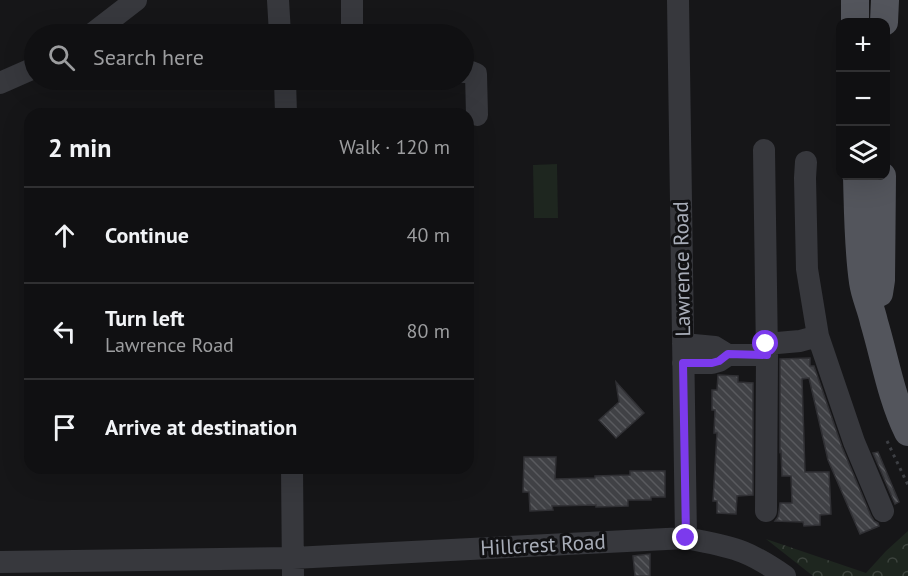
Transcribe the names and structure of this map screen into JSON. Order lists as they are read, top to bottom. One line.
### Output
{"streets":{"street":["Lawrence Road","Hillcrest Road"]},"crossings":[["Lawrence Road","Hillcrest Road"]],"page":{"map_buttons":["+","−"],"search":"Search here","heading":["2 min","Walk · 120 m"],"list":[["Continue","40 m"],["Turn left","Lawrence Road","80 m"],"Arrive at destination"]}}
